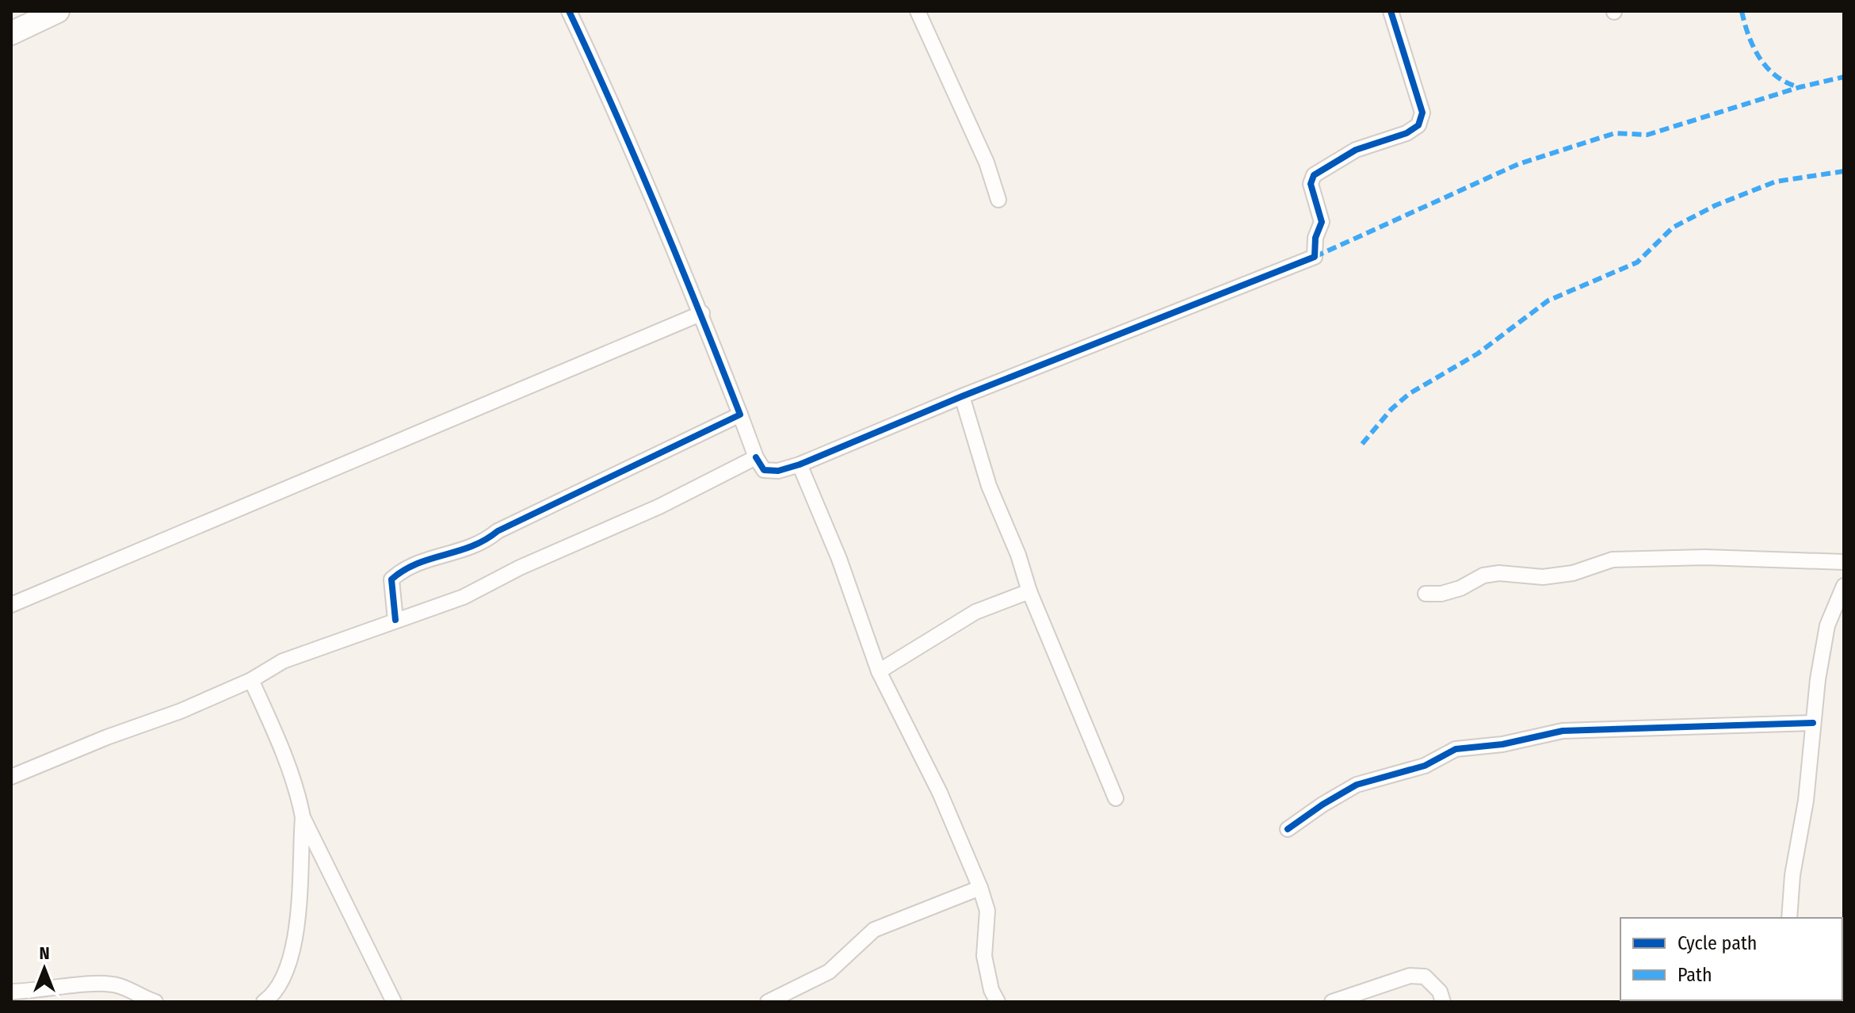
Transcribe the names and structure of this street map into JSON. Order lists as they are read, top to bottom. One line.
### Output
{"legend":["Cycle path","Path"],"north":"top"}
